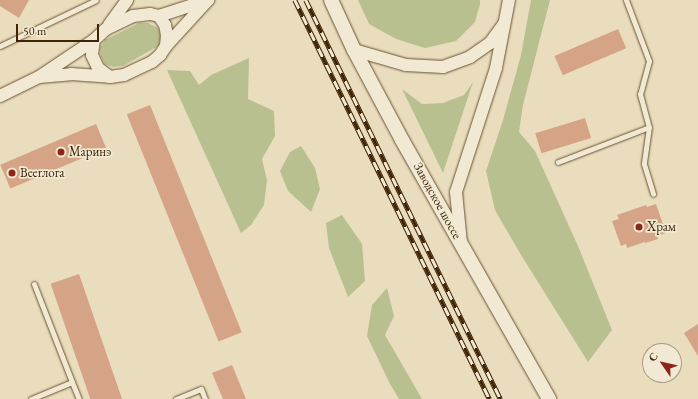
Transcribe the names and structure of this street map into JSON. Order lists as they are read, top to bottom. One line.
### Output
{"streets":{"main road":["Заводское шоссе"]},"places":["Маринэ","Beerлога","Храм"],"scale_bar":"50 m","north":"top left"}
